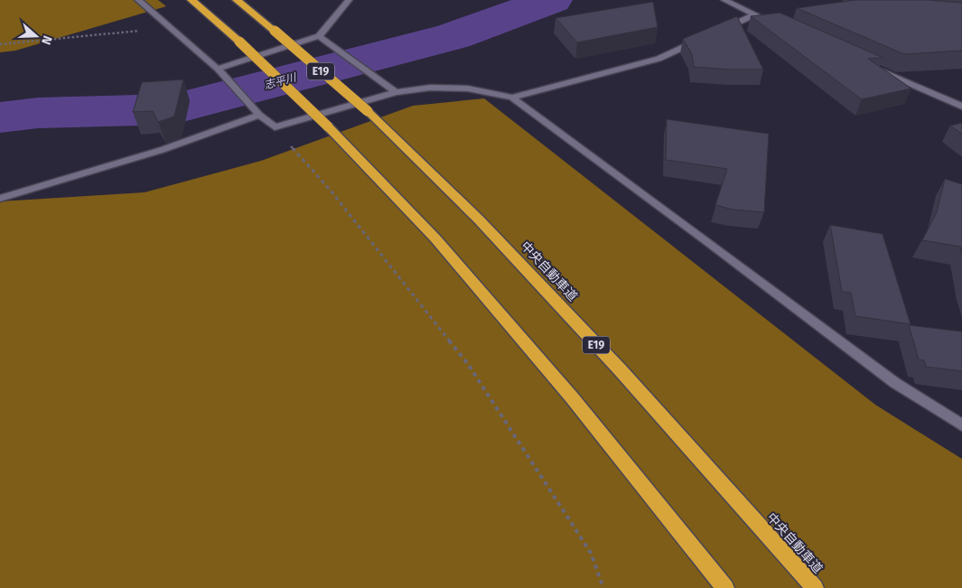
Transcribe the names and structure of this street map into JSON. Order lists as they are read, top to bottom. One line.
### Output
{"streets":{"highway":["E19","中央自動車道"]},"water":["志平川"],"north":"right"}
